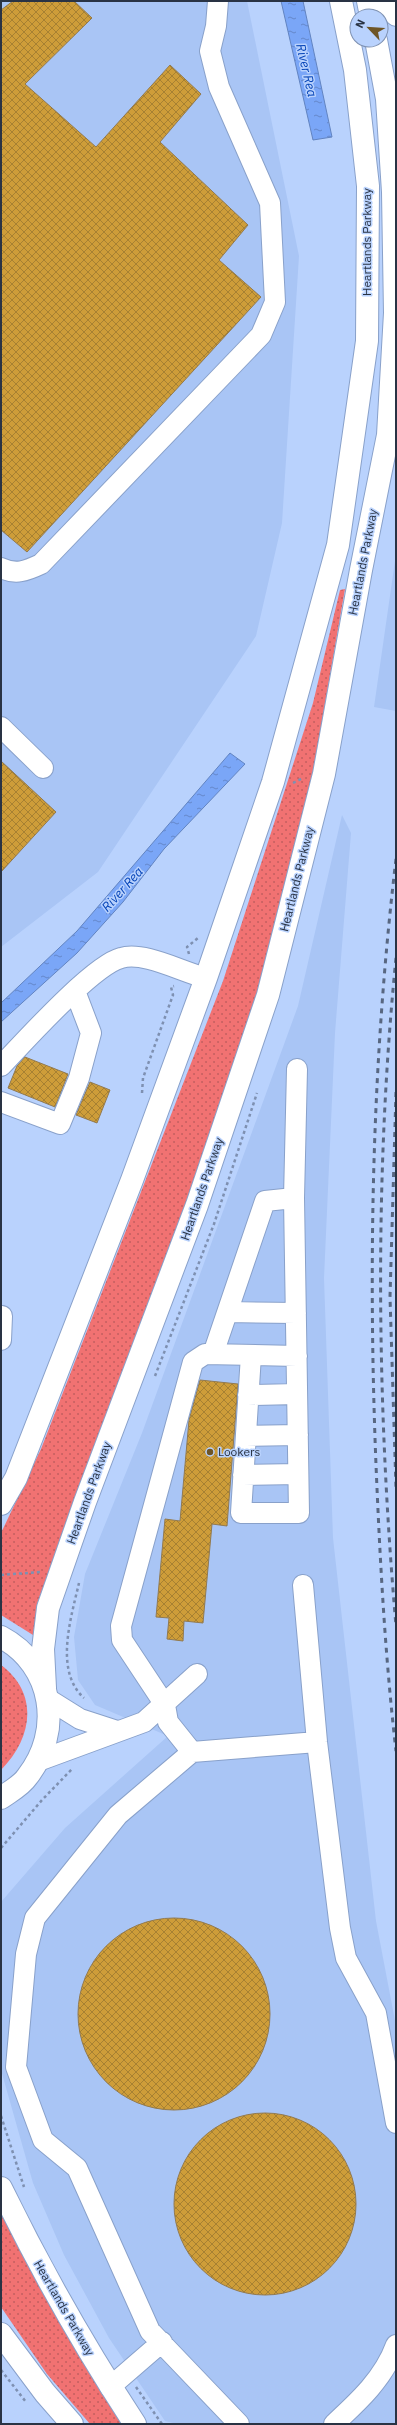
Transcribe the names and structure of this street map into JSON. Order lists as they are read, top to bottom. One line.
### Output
{"streets":{"main road":["Heartlands Parkway"]},"water":["River Rea"],"places":["Lookers"],"north":"top left"}
